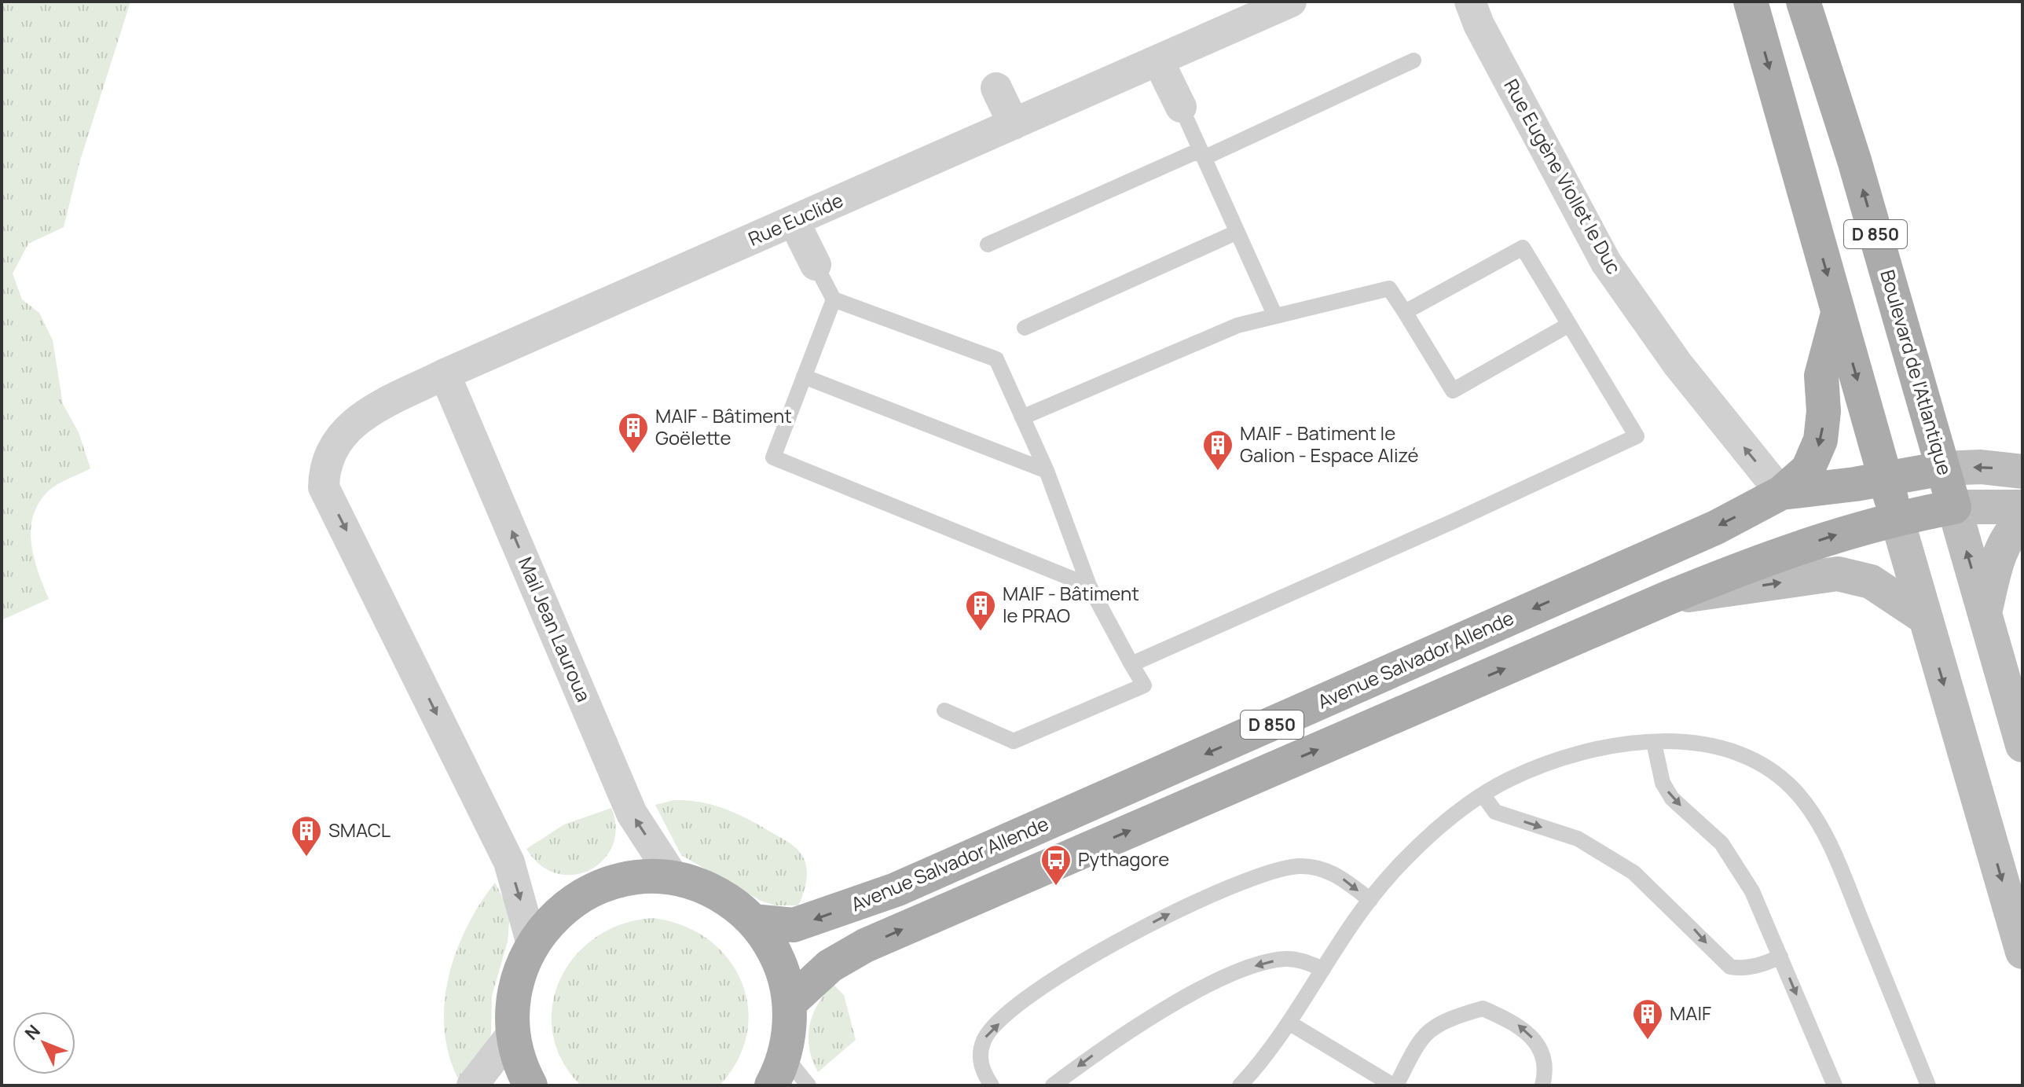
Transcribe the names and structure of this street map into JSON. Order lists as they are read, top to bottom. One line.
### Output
{"streets":{"main road":["D 850","Boulevard de l'Atlantique","Avenue Salvador Allende"],"street":["Rue Eugène Viollet le Duc","Rue Euclide","Mail Jean Lauroua"]},"crossings":[["Rue Eugène Viollet le Duc","Avenue Salvador Allende"],["Rue Euclide","Mail Jean Lauroua"],["D 850","Avenue Salvador Allende"],["Boulevard de l'Atlantique","Avenue Salvador Allende"]],"one_way":["Rue Eugène Viollet le Duc","Rue Euclide","Mail Jean Lauroua"],"places":{"building":["MAIF - Bâtiment Goëlette","MAIF - Batiment le Galion - Espace Alizé","MAIF - Bâtiment le PRAO","SMACL","MAIF"],"bus stop":["Pythagore"]},"north":"top left"}
